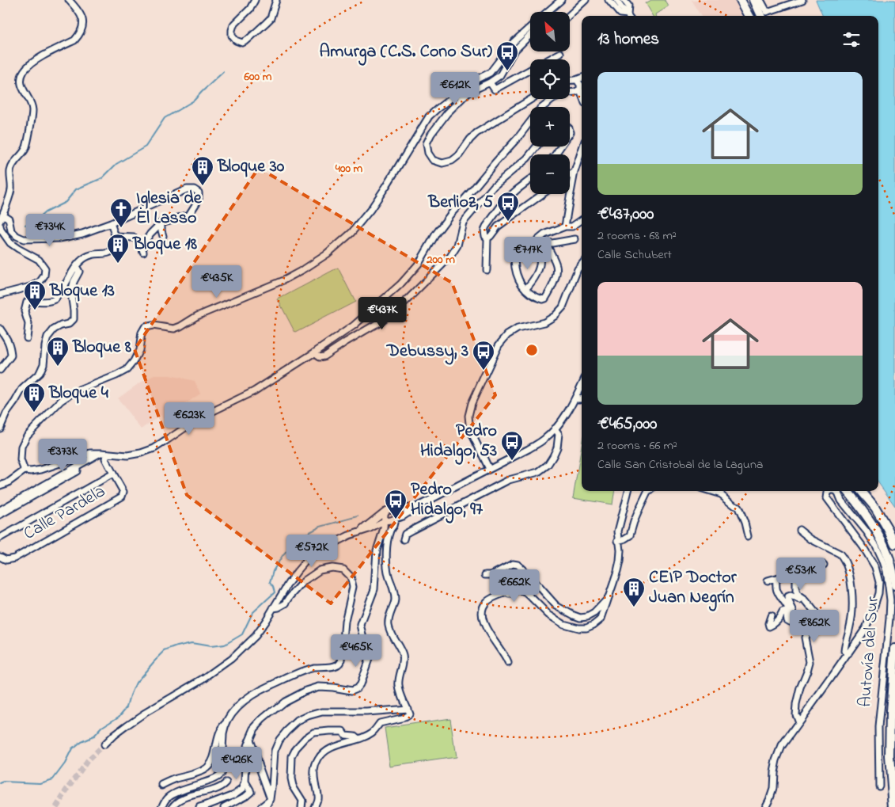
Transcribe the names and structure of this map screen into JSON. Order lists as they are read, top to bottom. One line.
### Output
{"streets":{"highway":["Autovía del Sur"],"street":["Calle Pardela"]},"places":{"bus stop":["Amurga (C.S. Cono Sur)","Berlioz, 5","Debussy, 3","Pedro Hidalgo, 53","Pedro Hidalgo, 97"],"building":["Bloque 30","Bloque 18","Bloque 13","Bloque 8","Bloque 4","CEIP Doctor Juan Negrín"],"church":["Iglesia de El Lasso"]},"north":"top left","page":{"map_buttons":["+","−"],"heading":"13 homes","list":[{"name":"€437,000","note":"2 rooms · 68 m² · Calle Schubert"},{"name":"€465,000","note":"2 rooms · 66 m² · Calle San Cristobal de la Laguna"}],"price":["€612K","€734K","€717K","€435K","€437K","€623K","€373K","€572K","€531K","€662K","€862K","€465K","€426K"]},"rings":["600 m","400 m","200 m"]}
